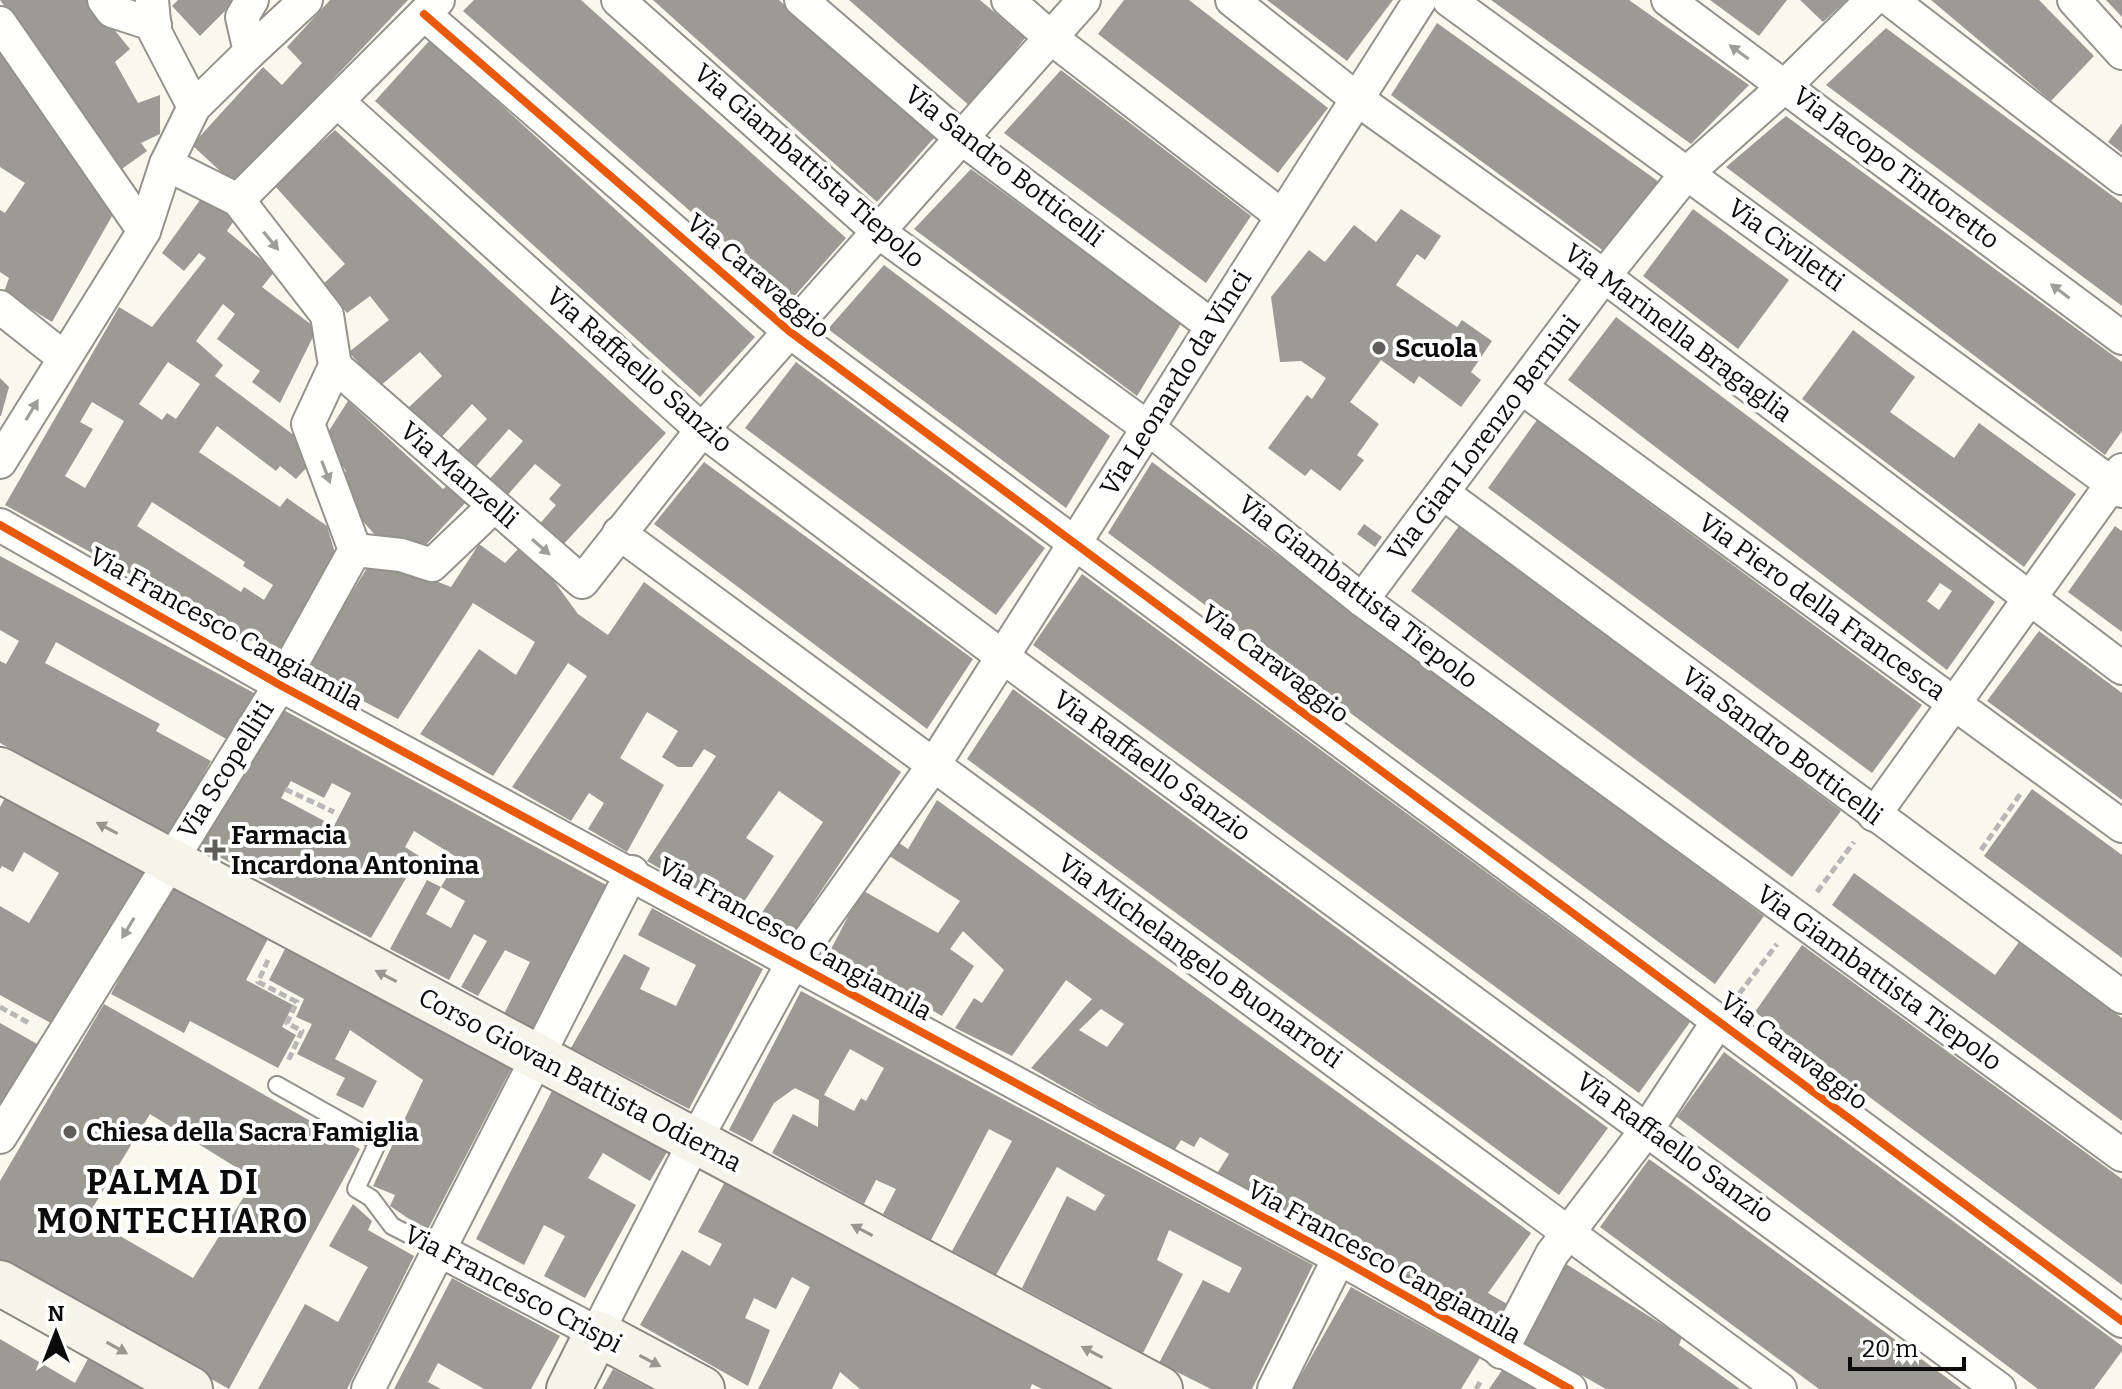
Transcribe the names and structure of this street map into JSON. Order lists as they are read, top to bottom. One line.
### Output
{"streets":{"main road":["Corso Giovan Battista Odierna","Via Francesco Crispi"],"street":["Via Giambattista Tiepolo","Via Sandro Botticelli","Via Jacopo Tintoretto","Via Civiletti","Via Caravaggio","Via Marinella Bragaglia","Via Raffaello Sanzio","Via Leonardo da Vinci","Via Gian Lorenzo Bernini","Via Manzelli","Via Piero della Francesca","Via Francesco Cangiamila","Via Scopelliti","Via Michelangelo Buonarroti"]},"crossings":[["Via Giambattista Tiepolo","Via Leonardo da Vinci"],["Via Giambattista Tiepolo","Via Gian Lorenzo Bernini"],["Via Sandro Botticelli","Via Leonardo da Vinci"],["Via Sandro Botticelli","Via Gian Lorenzo Bernini"],["Via Jacopo Tintoretto","Via Gian Lorenzo Bernini"],["Via Civiletti","Via Gian Lorenzo Bernini"],["Via Caravaggio","Via Leonardo da Vinci"],["Via Marinella Bragaglia","Via Leonardo da Vinci"],["Via Marinella Bragaglia","Via Gian Lorenzo Bernini"],["Via Raffaello Sanzio","Via Leonardo da Vinci"],["Via Leonardo da Vinci","Via Francesco Cangiamila"],["Via Leonardo da Vinci","Via Michelangelo Buonarroti"],["Via Leonardo da Vinci","Corso Giovan Battista Odierna"],["Via Leonardo da Vinci","Via Francesco Crispi"],["Via Gian Lorenzo Bernini","Via Piero della Francesca"],["Via Manzelli","Via Michelangelo Buonarroti"],["Via Francesco Cangiamila","Via Scopelliti"],["Via Scopelliti","Corso Giovan Battista Odierna"]],"one_way":["Via Scopelliti","Corso Giovan Battista Odierna"],"districts":["PALMA DI MONTECHIARO"],"places":{"other":["Scuola","Chiesa della Sacra Famiglia"],"health":["Farmacia Incardona Antonina"]},"scale_bar":"20 m","north":"top"}
